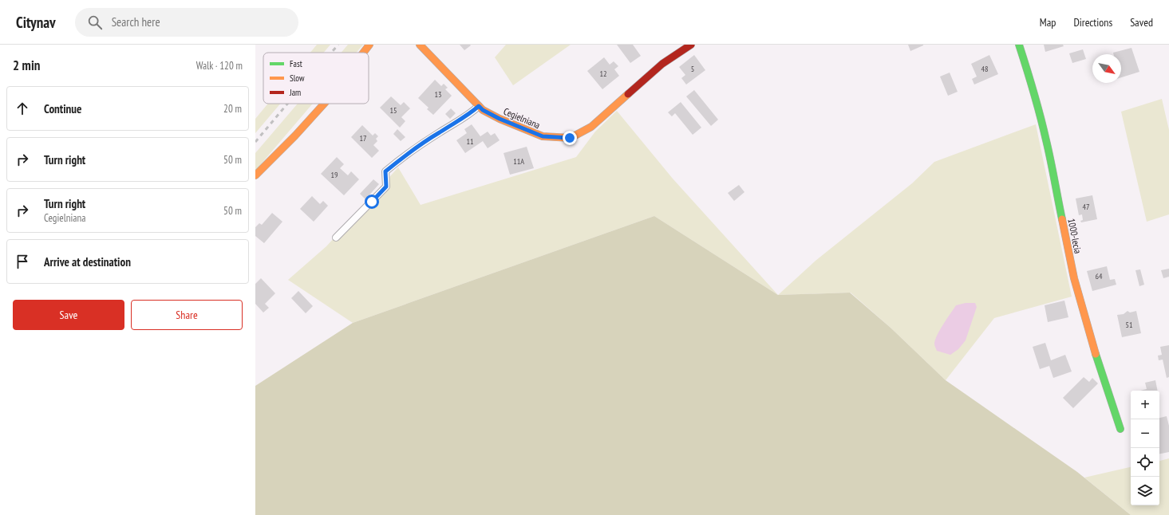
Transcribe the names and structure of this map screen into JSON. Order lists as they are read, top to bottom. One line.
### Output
{"streets":{"street":["Cegielniana","1000-lecia"]},"house_numbers":["5","48","12","13","15","17","11","11A","19","47","64","51"],"legend":["Fast","Slow","Jam"],"north":"bottom right","page":{"header":"Citynav","search":"Search here","nav":["Map","Directions","Saved"],"heading":["2 min","Walk · 120 m"],"list":[["Continue","20 m"],["Turn right","50 m"],["Turn right","Cegielniana","50 m"],"Arrive at destination"],"buttons":["Save","Share"],"map_buttons":["+","−"]}}
